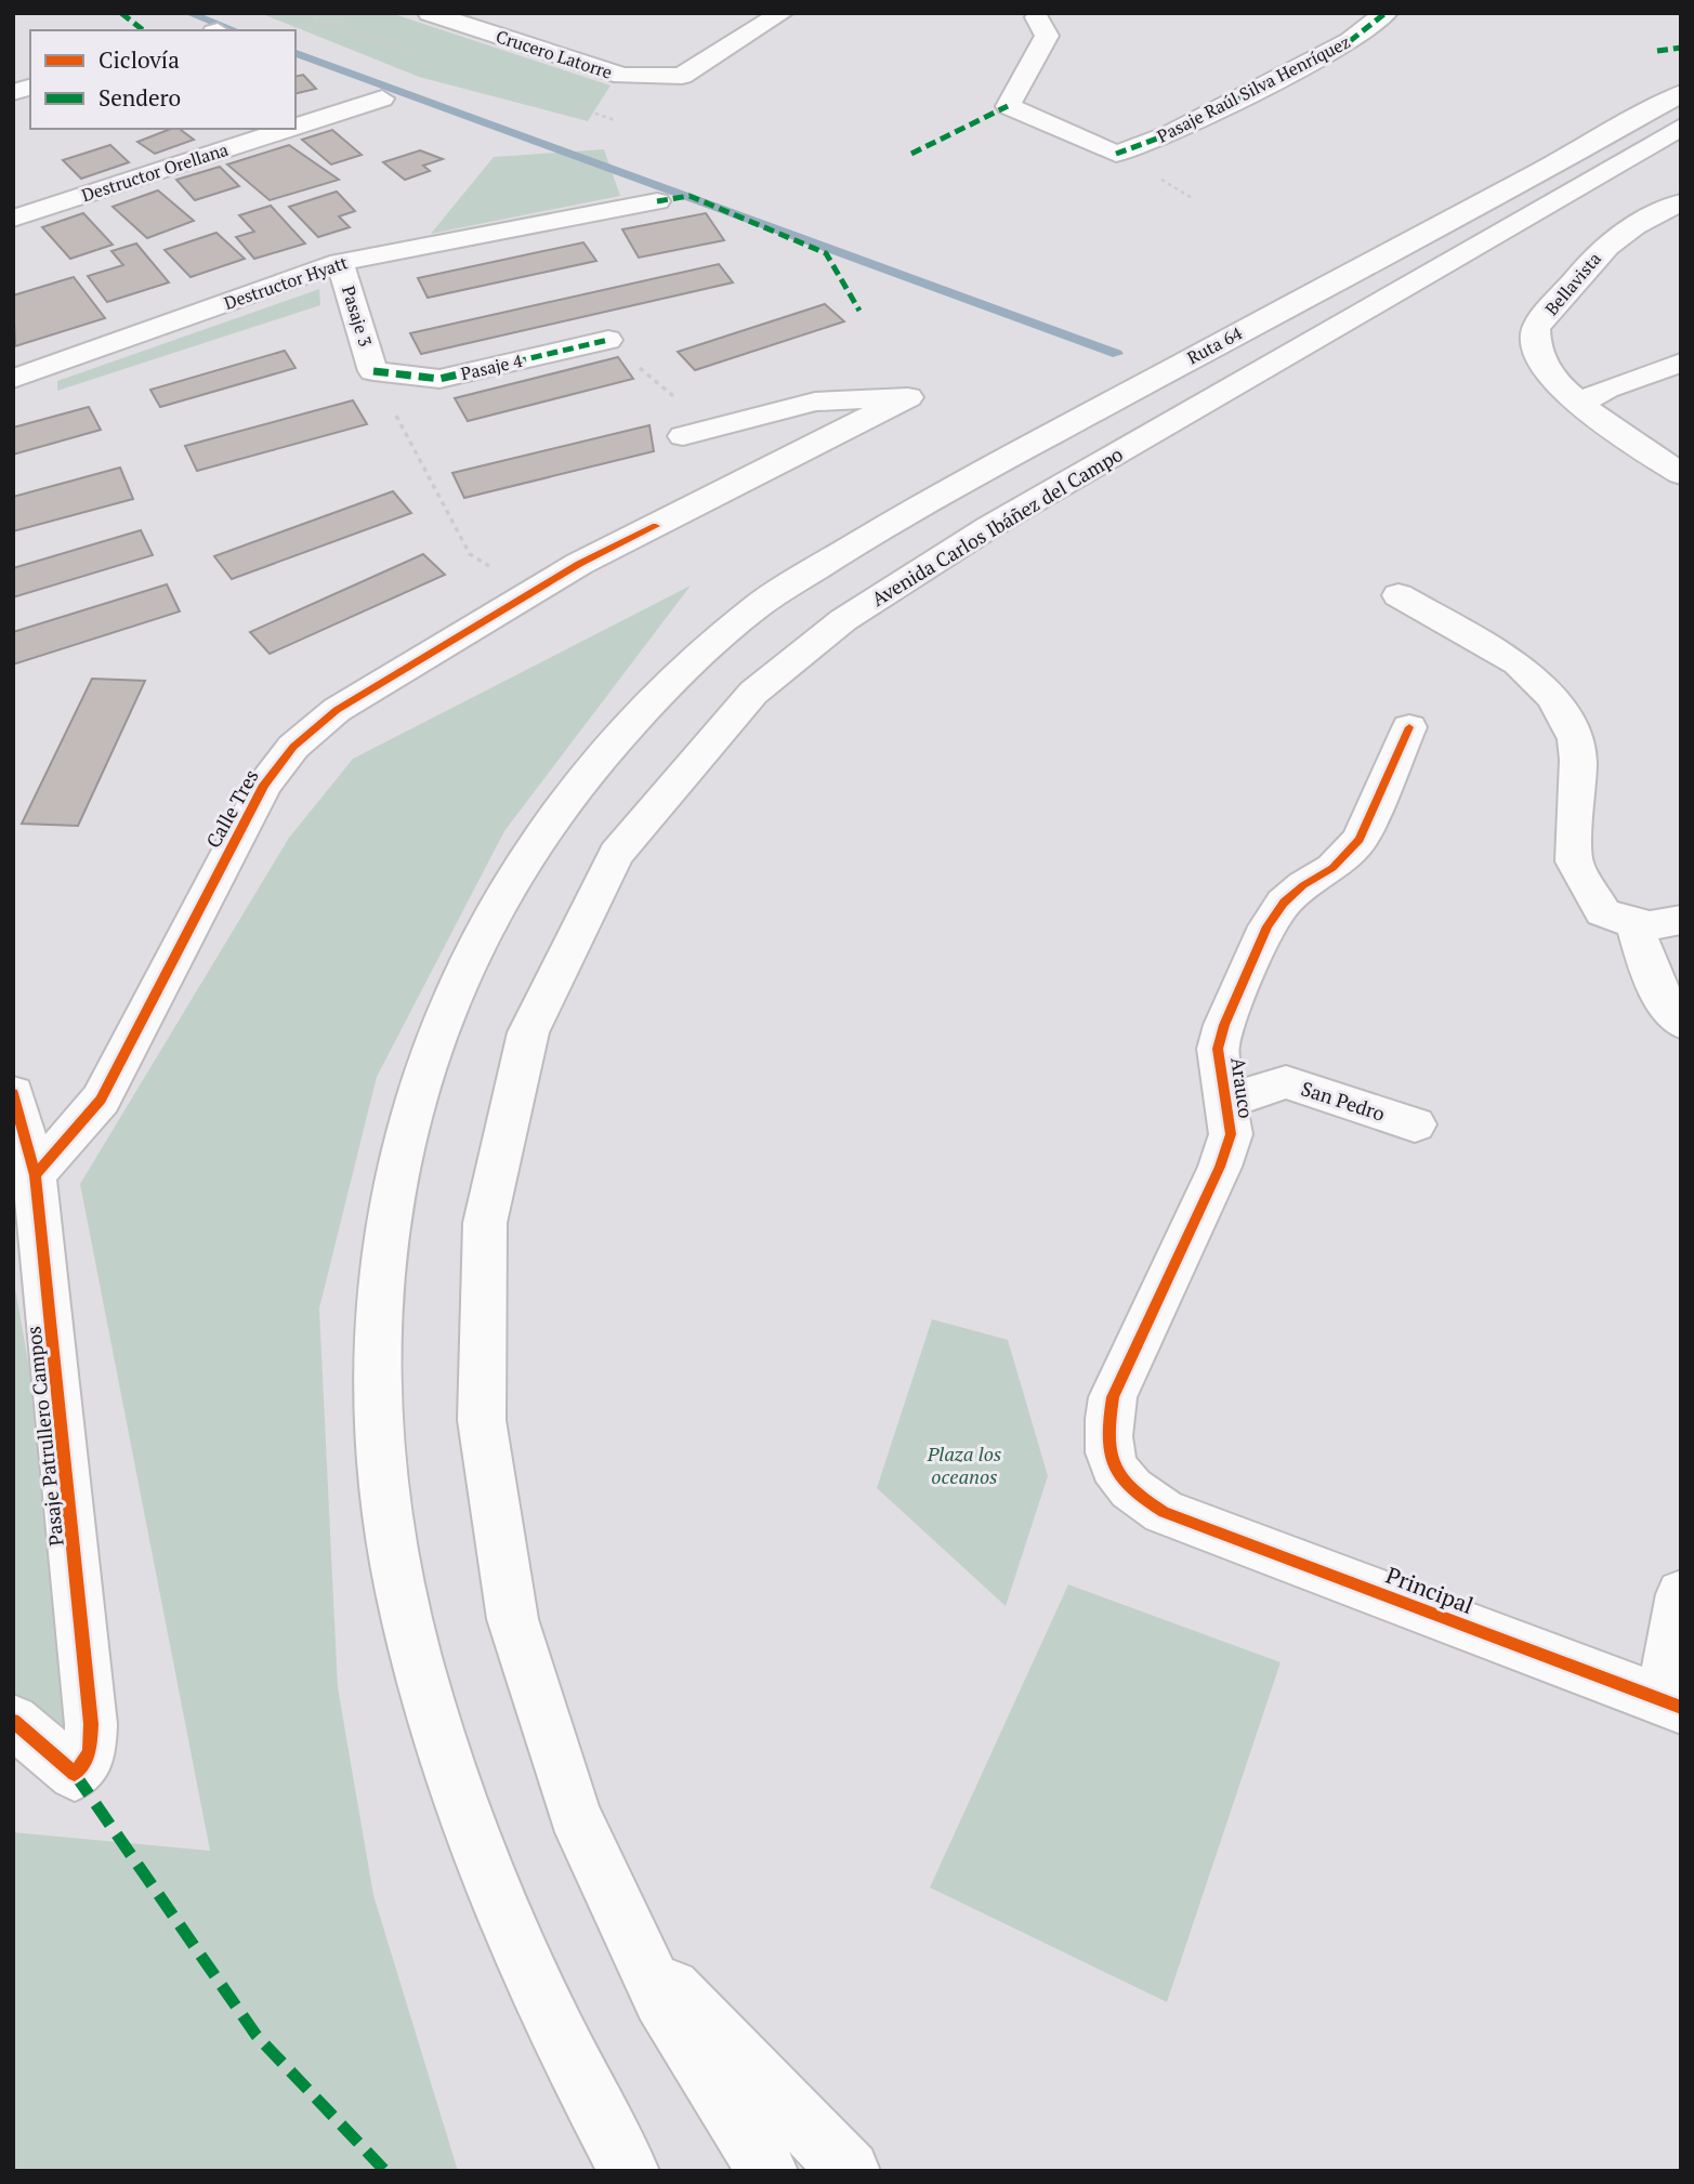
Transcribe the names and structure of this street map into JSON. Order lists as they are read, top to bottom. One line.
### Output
{"streets":{"main road":["Crucero Latorre","Pasaje Raúl Silva Henríquez","Destructor Orellana","Destructor Hyatt","Bellavista","Pasaje 3","Ruta 64","Pasaje 4","Avenida Carlos Ibáñez del Campo","Calle Tres","Arauco","San Pedro","Pasaje Patrullero Campos","Principal"]},"crossings":[["Destructor Hyatt","Pasaje 3"],["Pasaje 3","Pasaje 4"],["Calle Tres","Pasaje Patrullero Campos"],["Arauco","San Pedro"],["Arauco","Principal"]],"parks":["Plaza los oceanos"],"legend":["Ciclovía","Sendero"]}
